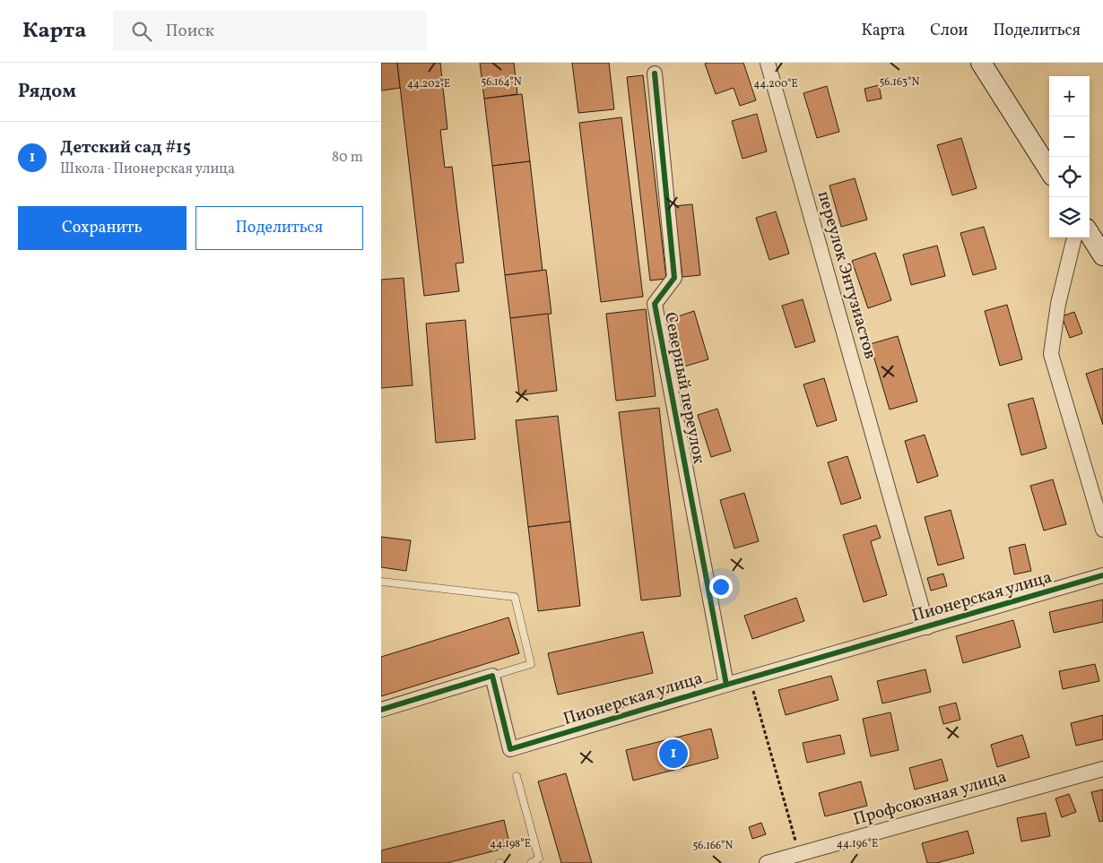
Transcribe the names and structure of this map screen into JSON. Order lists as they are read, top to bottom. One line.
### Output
{"streets":{"street":["переулок Энтузиастов","Северный переулок","Пионерская улица","Профсоюзная улица"]},"crossings":[["переулок Энтузиастов","Пионерская улица"],["Северный переулок","Пионерская улица"]],"page":{"header":"Карта","search":"Поиск","nav":["Карта","Слои","Поделиться"],"heading":"Рядом","map_buttons":["+","−"],"list":[{"mark":"1","name":"Детский сад #15","note":"Школа · Пионерская улица","value":"80 m"}],"buttons":["Сохранить","Поделиться"],"pins":"1"},"coordinates":["56.164°N","56.163°N","44.202°E","44.200°E","44.198°E","44.196°E","56.166°N"]}
